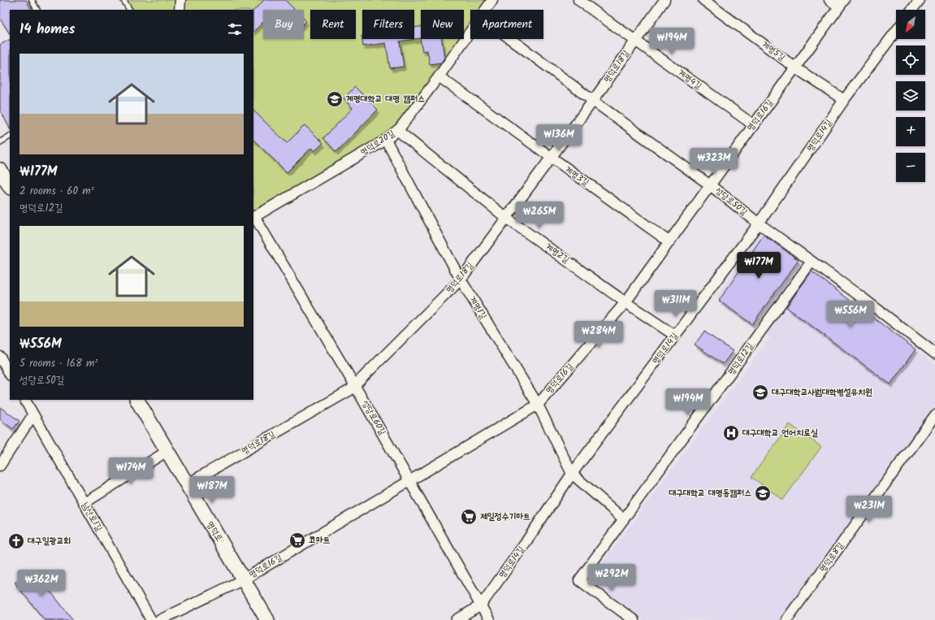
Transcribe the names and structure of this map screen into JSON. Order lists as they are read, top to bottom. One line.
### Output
{"streets":{"main road":["명덕로"],"street":["계명5길","명덕로18길","계명4길","명덕로16길","명덕로14길","명덕로20길","계명3길","성당로50길","계명2길","계명1길","명덕로12길","성당로60길","남산로1길","명덕로8길"]},"crossings":[["계명5길","명덕로16길"],["계명5길","명덕로14길"],["명덕로18길","계명4길"],["명덕로18길","계명3길"],["명덕로18길","성당로50길"],["명덕로18길","계명2길"],["명덕로18길","계명1길"],["명덕로18길","성당로60길"],["명덕로18길","명덕로"],["계명4길","명덕로16길"],["명덕로16길","계명3길"],["명덕로16길","성당로50길"],["명덕로16길","계명2길"],["명덕로16길","계명1길"],["명덕로16길","성당로60길"],["명덕로16길","명덕로"],["명덕로14길","성당로50길"],["명덕로14길","계명2길"],["명덕로14길","계명1길"],["명덕로14길","성당로60길"],["명덕로20길","계명3길"],["명덕로20길","계명2길"],["명덕로20길","계명1길"],["명덕로20길","성당로60길"],["성당로50길","명덕로12길"]],"places":{"school or university":["계명대학교 대명 캠퍼스","대구대학교사범대학병설유치원","대구대학교 대명동캠퍼스"],"hospital":["대구대학교 언어치료실"],"supermarket":["제일정수기마트","코마트"],"church":["대구일광교회"]},"north":"bottom left","page":{"map_buttons":["+","−"],"chip":["Buy","Rent","Filters","New","Apartment"],"heading":"14 homes","price":["₩194M","₩136M","₩323M","₩265M","₩177M","₩311M","₩556M","₩284M","₩194M","₩174M","₩187M","₩231M","₩292M","₩362M"],"list":[{"name":"₩177M","note":"2 rooms · 60 m² · 명덕로12길"},{"name":"₩556M","note":"5 rooms · 168 m² · 성당로50길"}]}}
